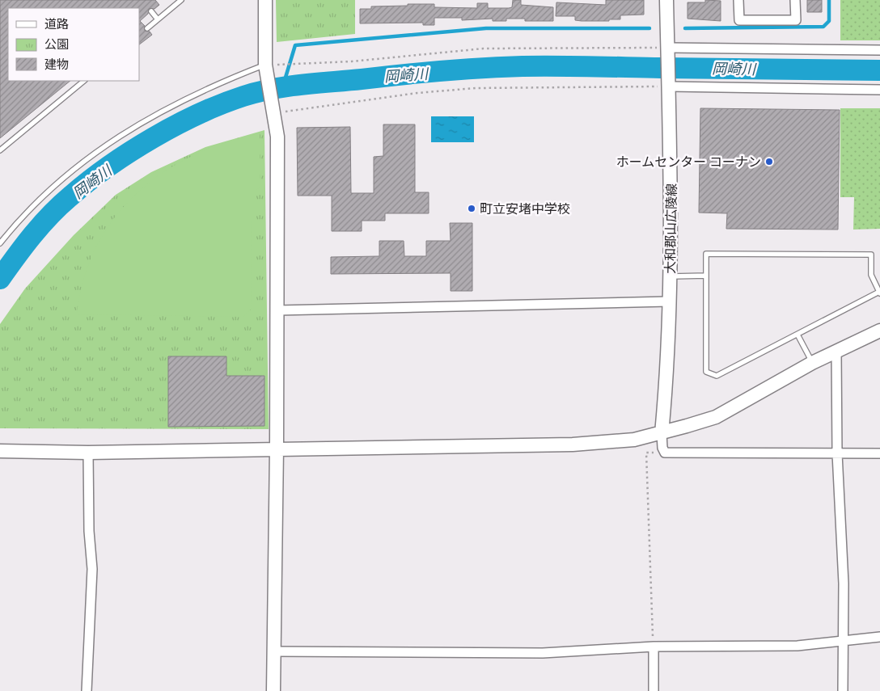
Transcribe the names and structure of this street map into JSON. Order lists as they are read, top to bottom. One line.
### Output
{"streets":{"street":["大和郡山広陵線"]},"water":["岡崎川"],"places":["ホームセンター コーナン","町立安堵中学校"],"legend":["道路","公園","建物"]}
